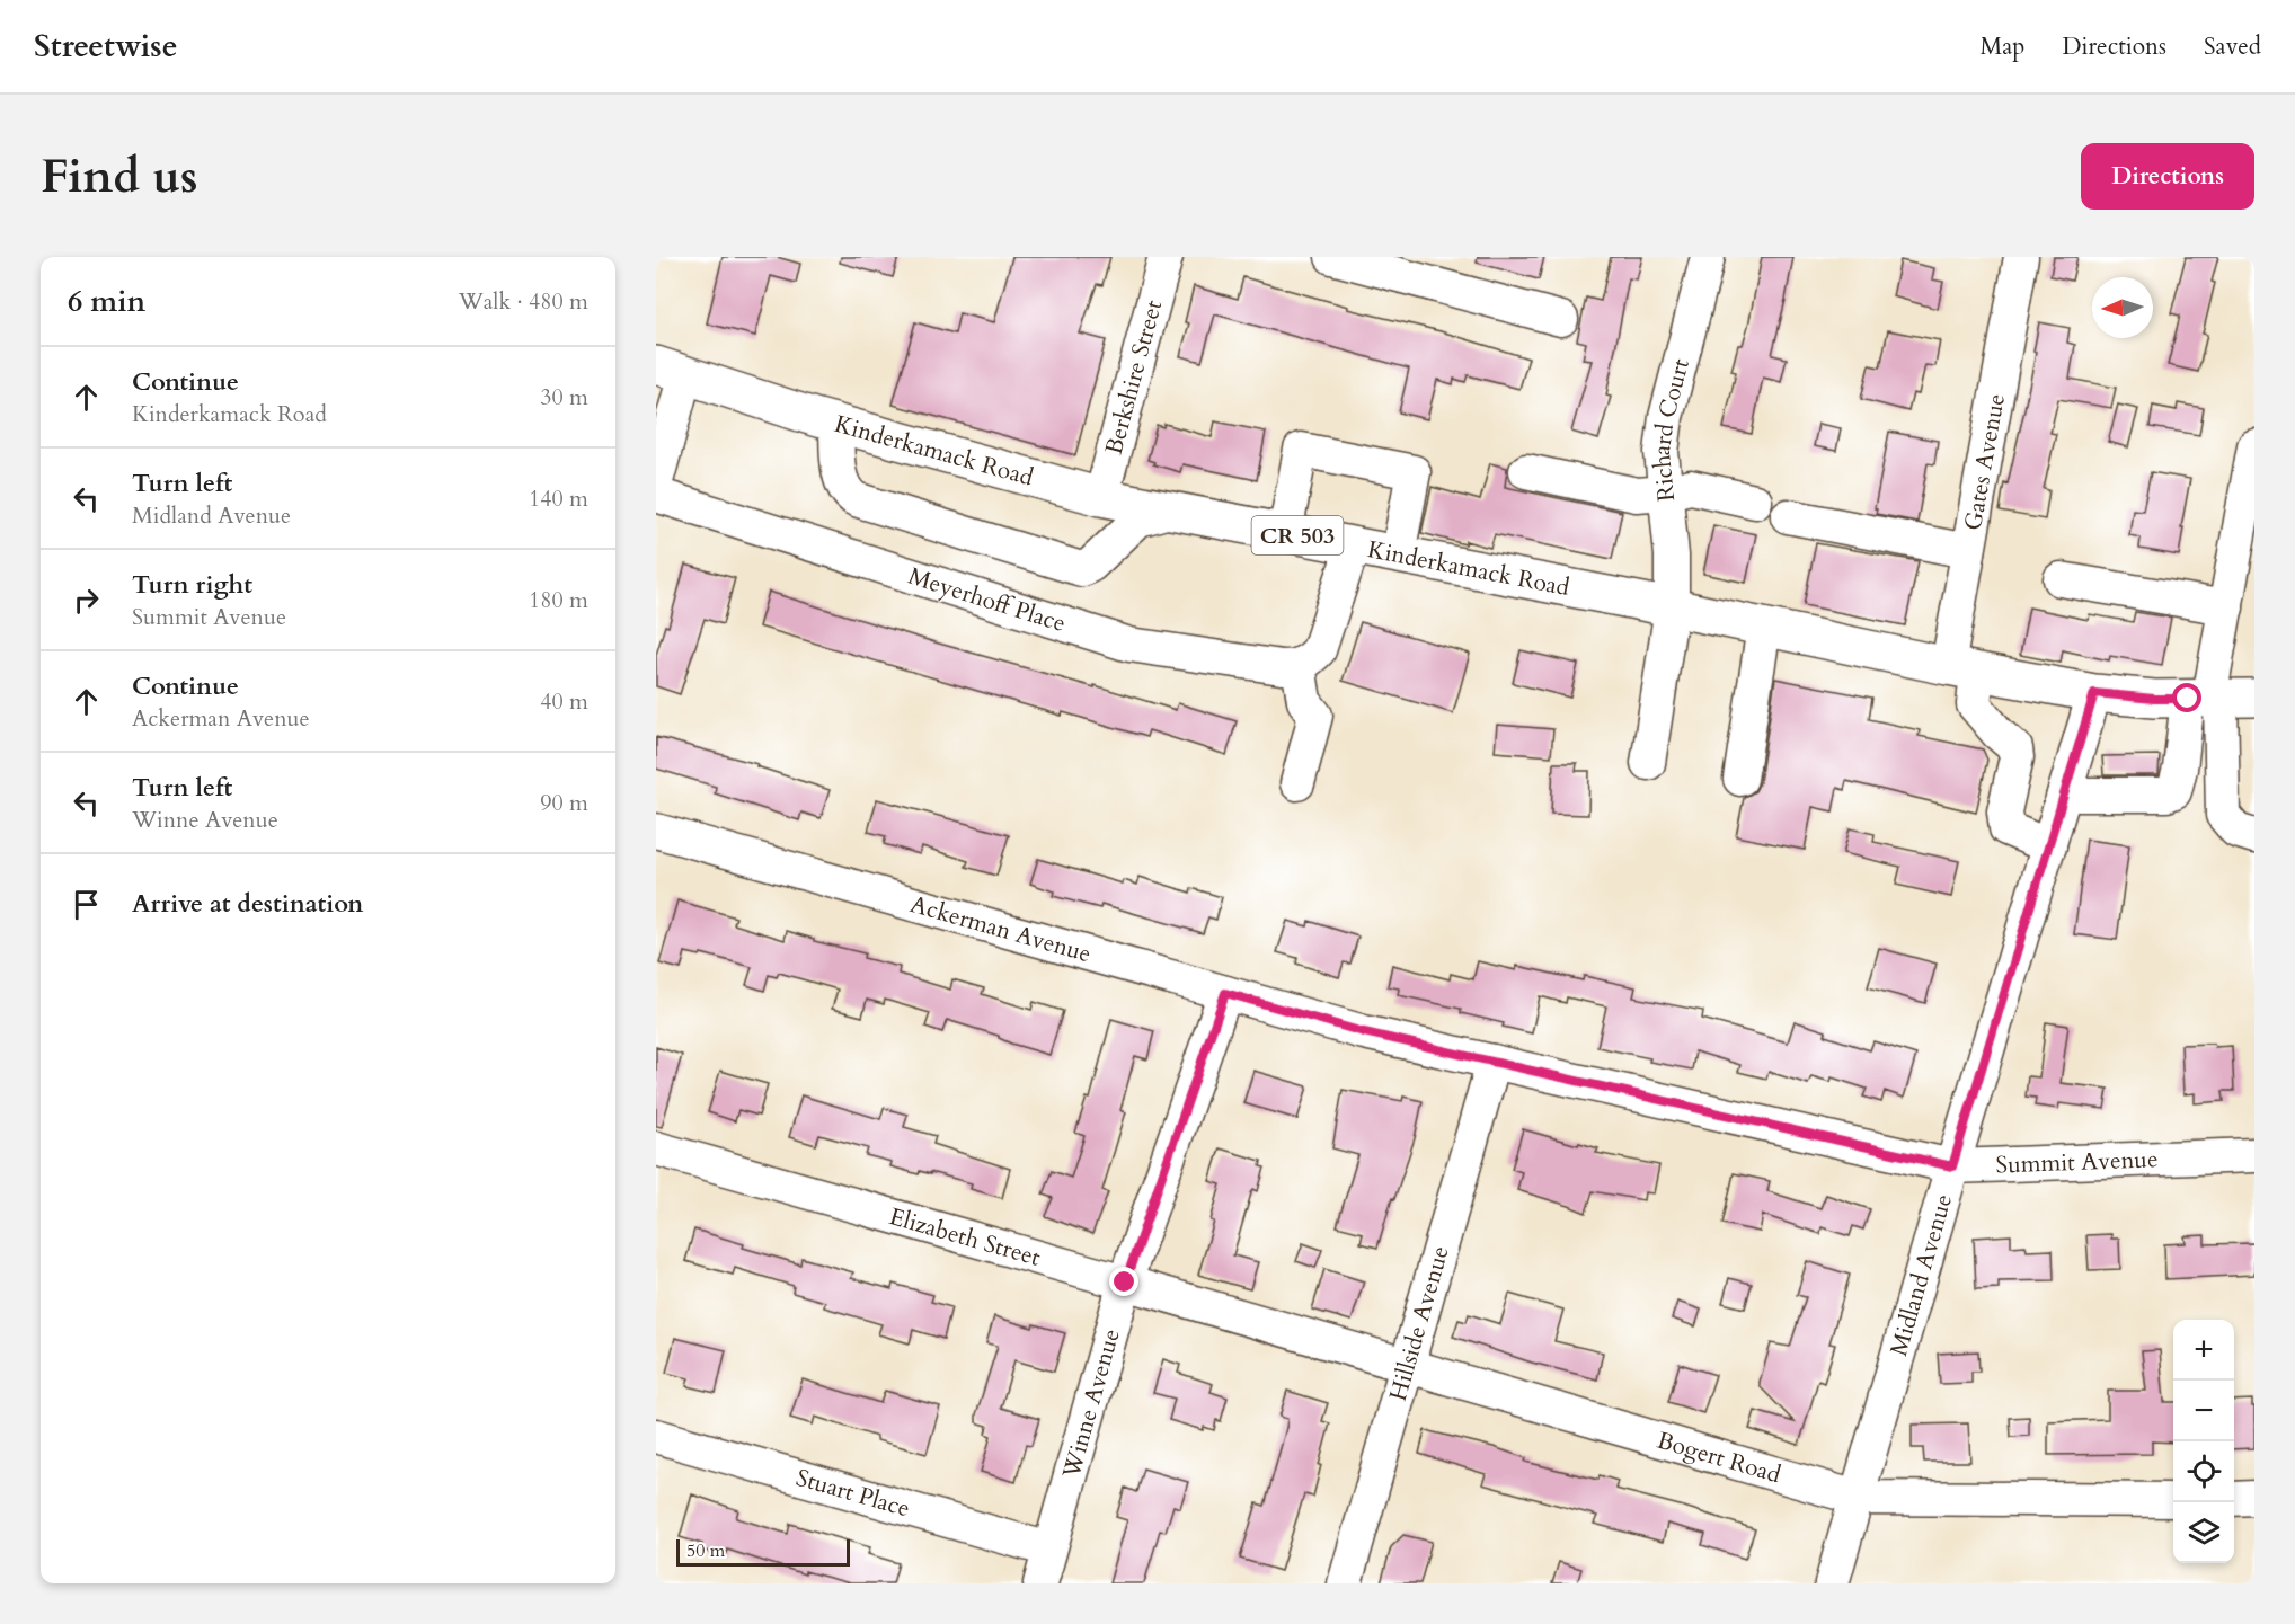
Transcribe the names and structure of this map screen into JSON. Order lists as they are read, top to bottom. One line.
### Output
{"streets":{"main road":["Kinderkamack Road","CR 503"],"street":["Berkshire Street","Richard Court","Gates Avenue","Meyerhoff Place","Ackerman Avenue","Summit Avenue","Elizabeth Street","Midland Avenue","Hillside Avenue","Winne Avenue","Bogert Road","Stuart Place"]},"crossings":[["Berkshire Street","Kinderkamack Road"],["Richard Court","Kinderkamack Road"],["Kinderkamack Road","Gates Avenue"],["Kinderkamack Road","Midland Avenue"],["Gates Avenue","Midland Avenue"],["Ackerman Avenue","Summit Avenue"],["Ackerman Avenue","Winne Avenue"],["Summit Avenue","Midland Avenue"],["Summit Avenue","Hillside Avenue"],["Elizabeth Street","Winne Avenue"],["Elizabeth Street","Bogert Road"],["Midland Avenue","Bogert Road"],["Hillside Avenue","Bogert Road"],["Winne Avenue","Stuart Place"]],"scale_bar":"50 m","north":"left","page":{"header":"Streetwise","nav":["Map","Directions","Saved"],"buttons":"Directions","title":"Find us","heading":["6 min","Walk · 480 m"],"list":[["Continue","Kinderkamack Road","30 m"],["Turn left","Midland Avenue","140 m"],["Turn right","Summit Avenue","180 m"],["Continue","Ackerman Avenue","40 m"],["Turn left","Winne Avenue","90 m"],"Arrive at destination"],"map_buttons":["+","−"],"scale":"50 m"}}
